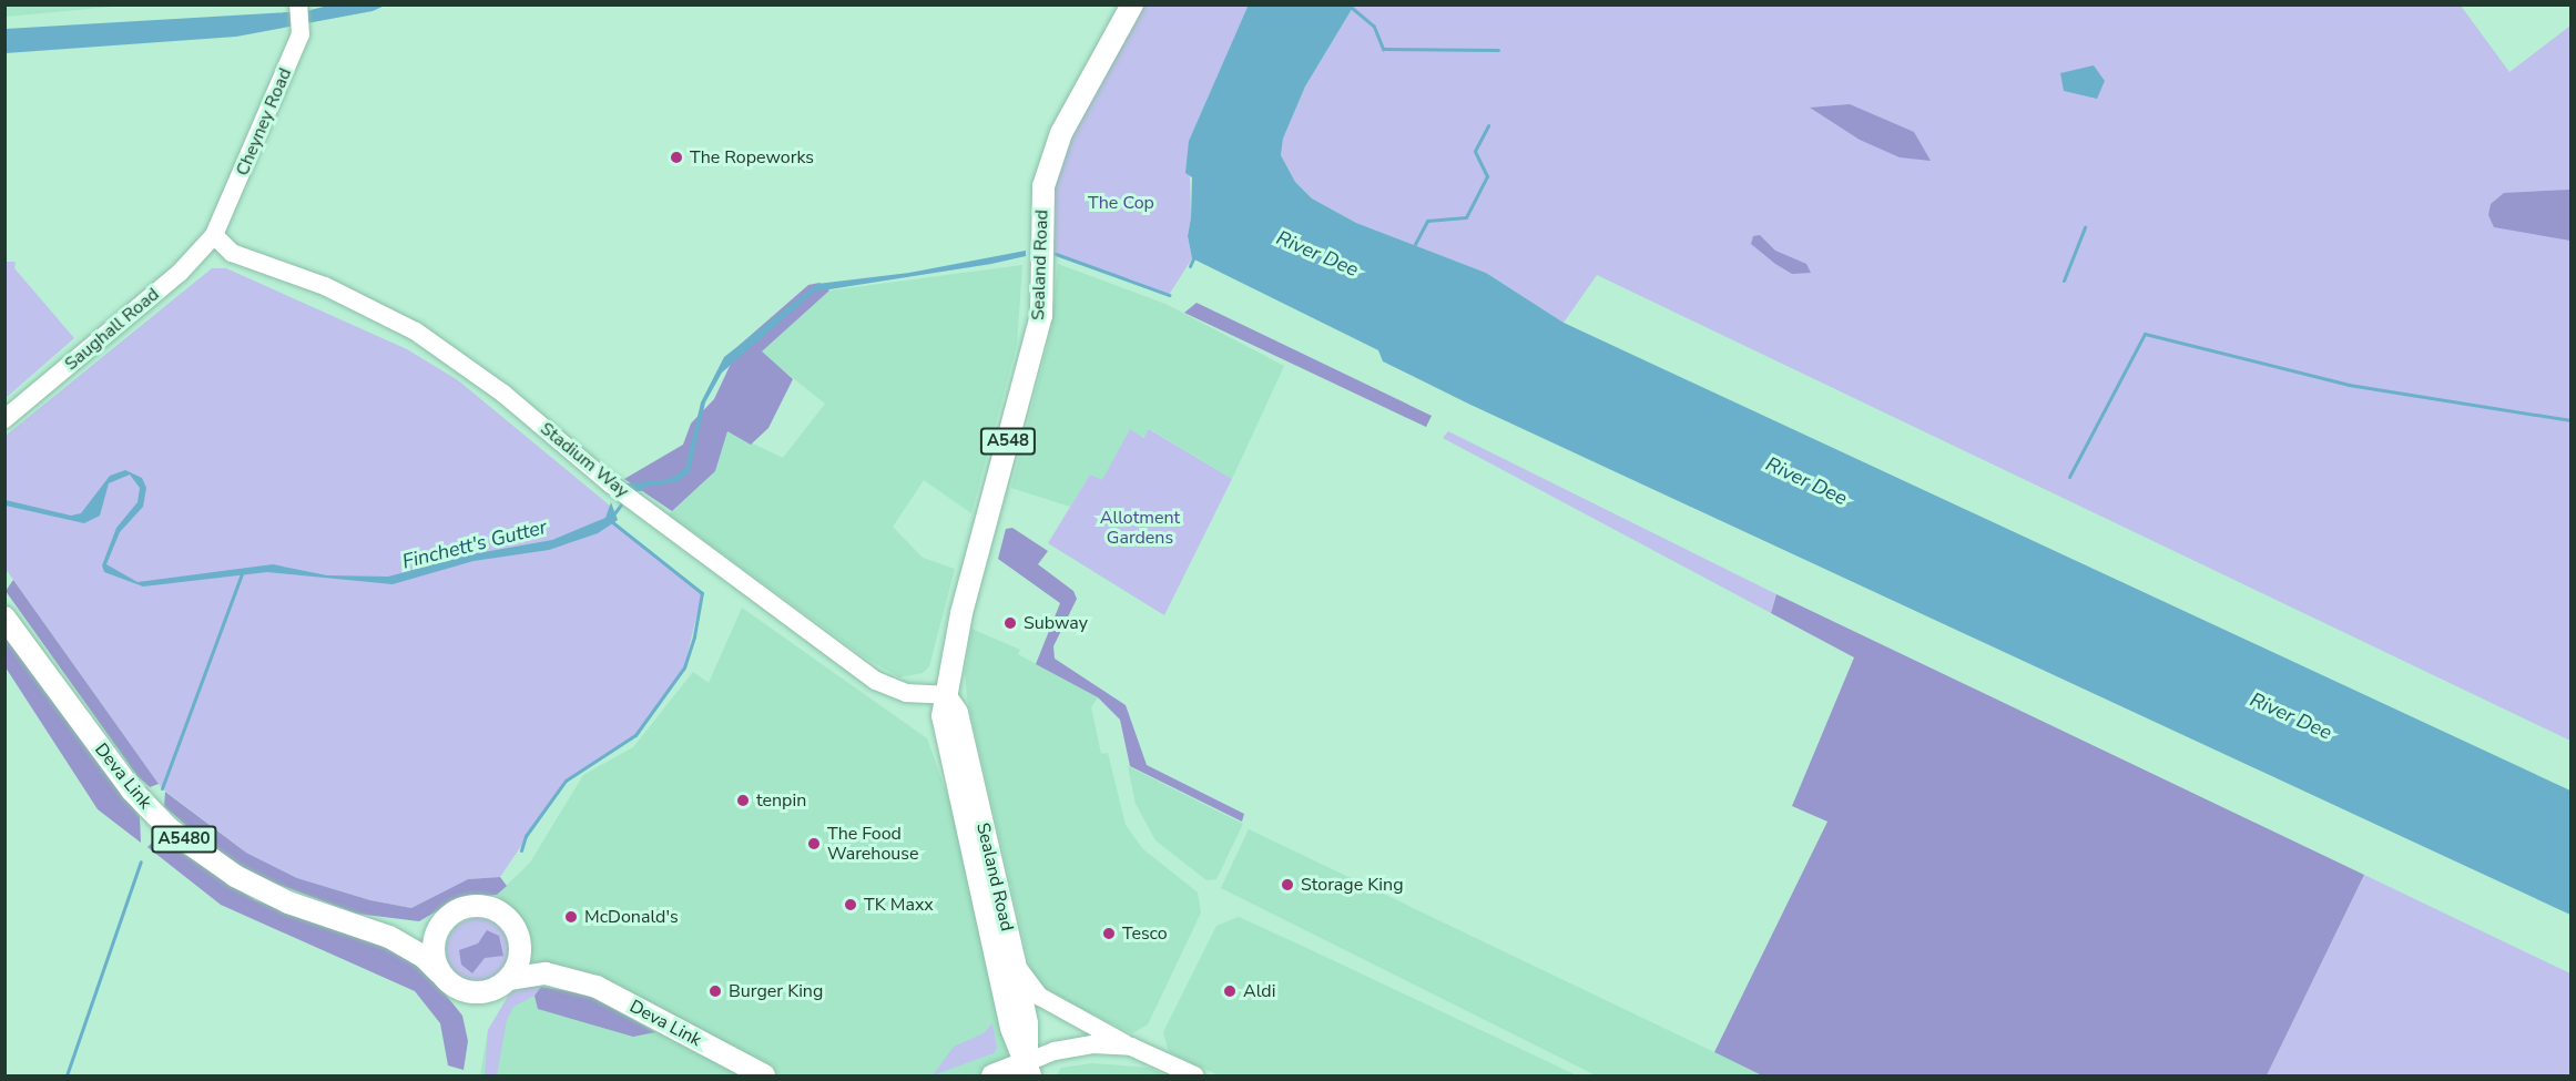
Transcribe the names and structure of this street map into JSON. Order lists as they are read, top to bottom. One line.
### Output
{"streets":{"main road":["Sealand Road","A548","Deva Link","A5480"],"street":["Cheyney Road","Saughall Road","Stadium Way"]},"crossings":[["Cheyney Road","Saughall Road"],["Cheyney Road","Stadium Way"],["Sealand Road","Stadium Way"],["Saughall Road","Stadium Way"],["Deva Link","A5480"]],"water":["River Dee","Finchett's Gutter"],"parks":["The Cop","Allotment Gardens"],"places":["The Ropeworks","Subway","tenpin","The Food Warehouse","Storage King","TK Maxx","McDonald's","Tesco","Burger King","Aldi"]}
